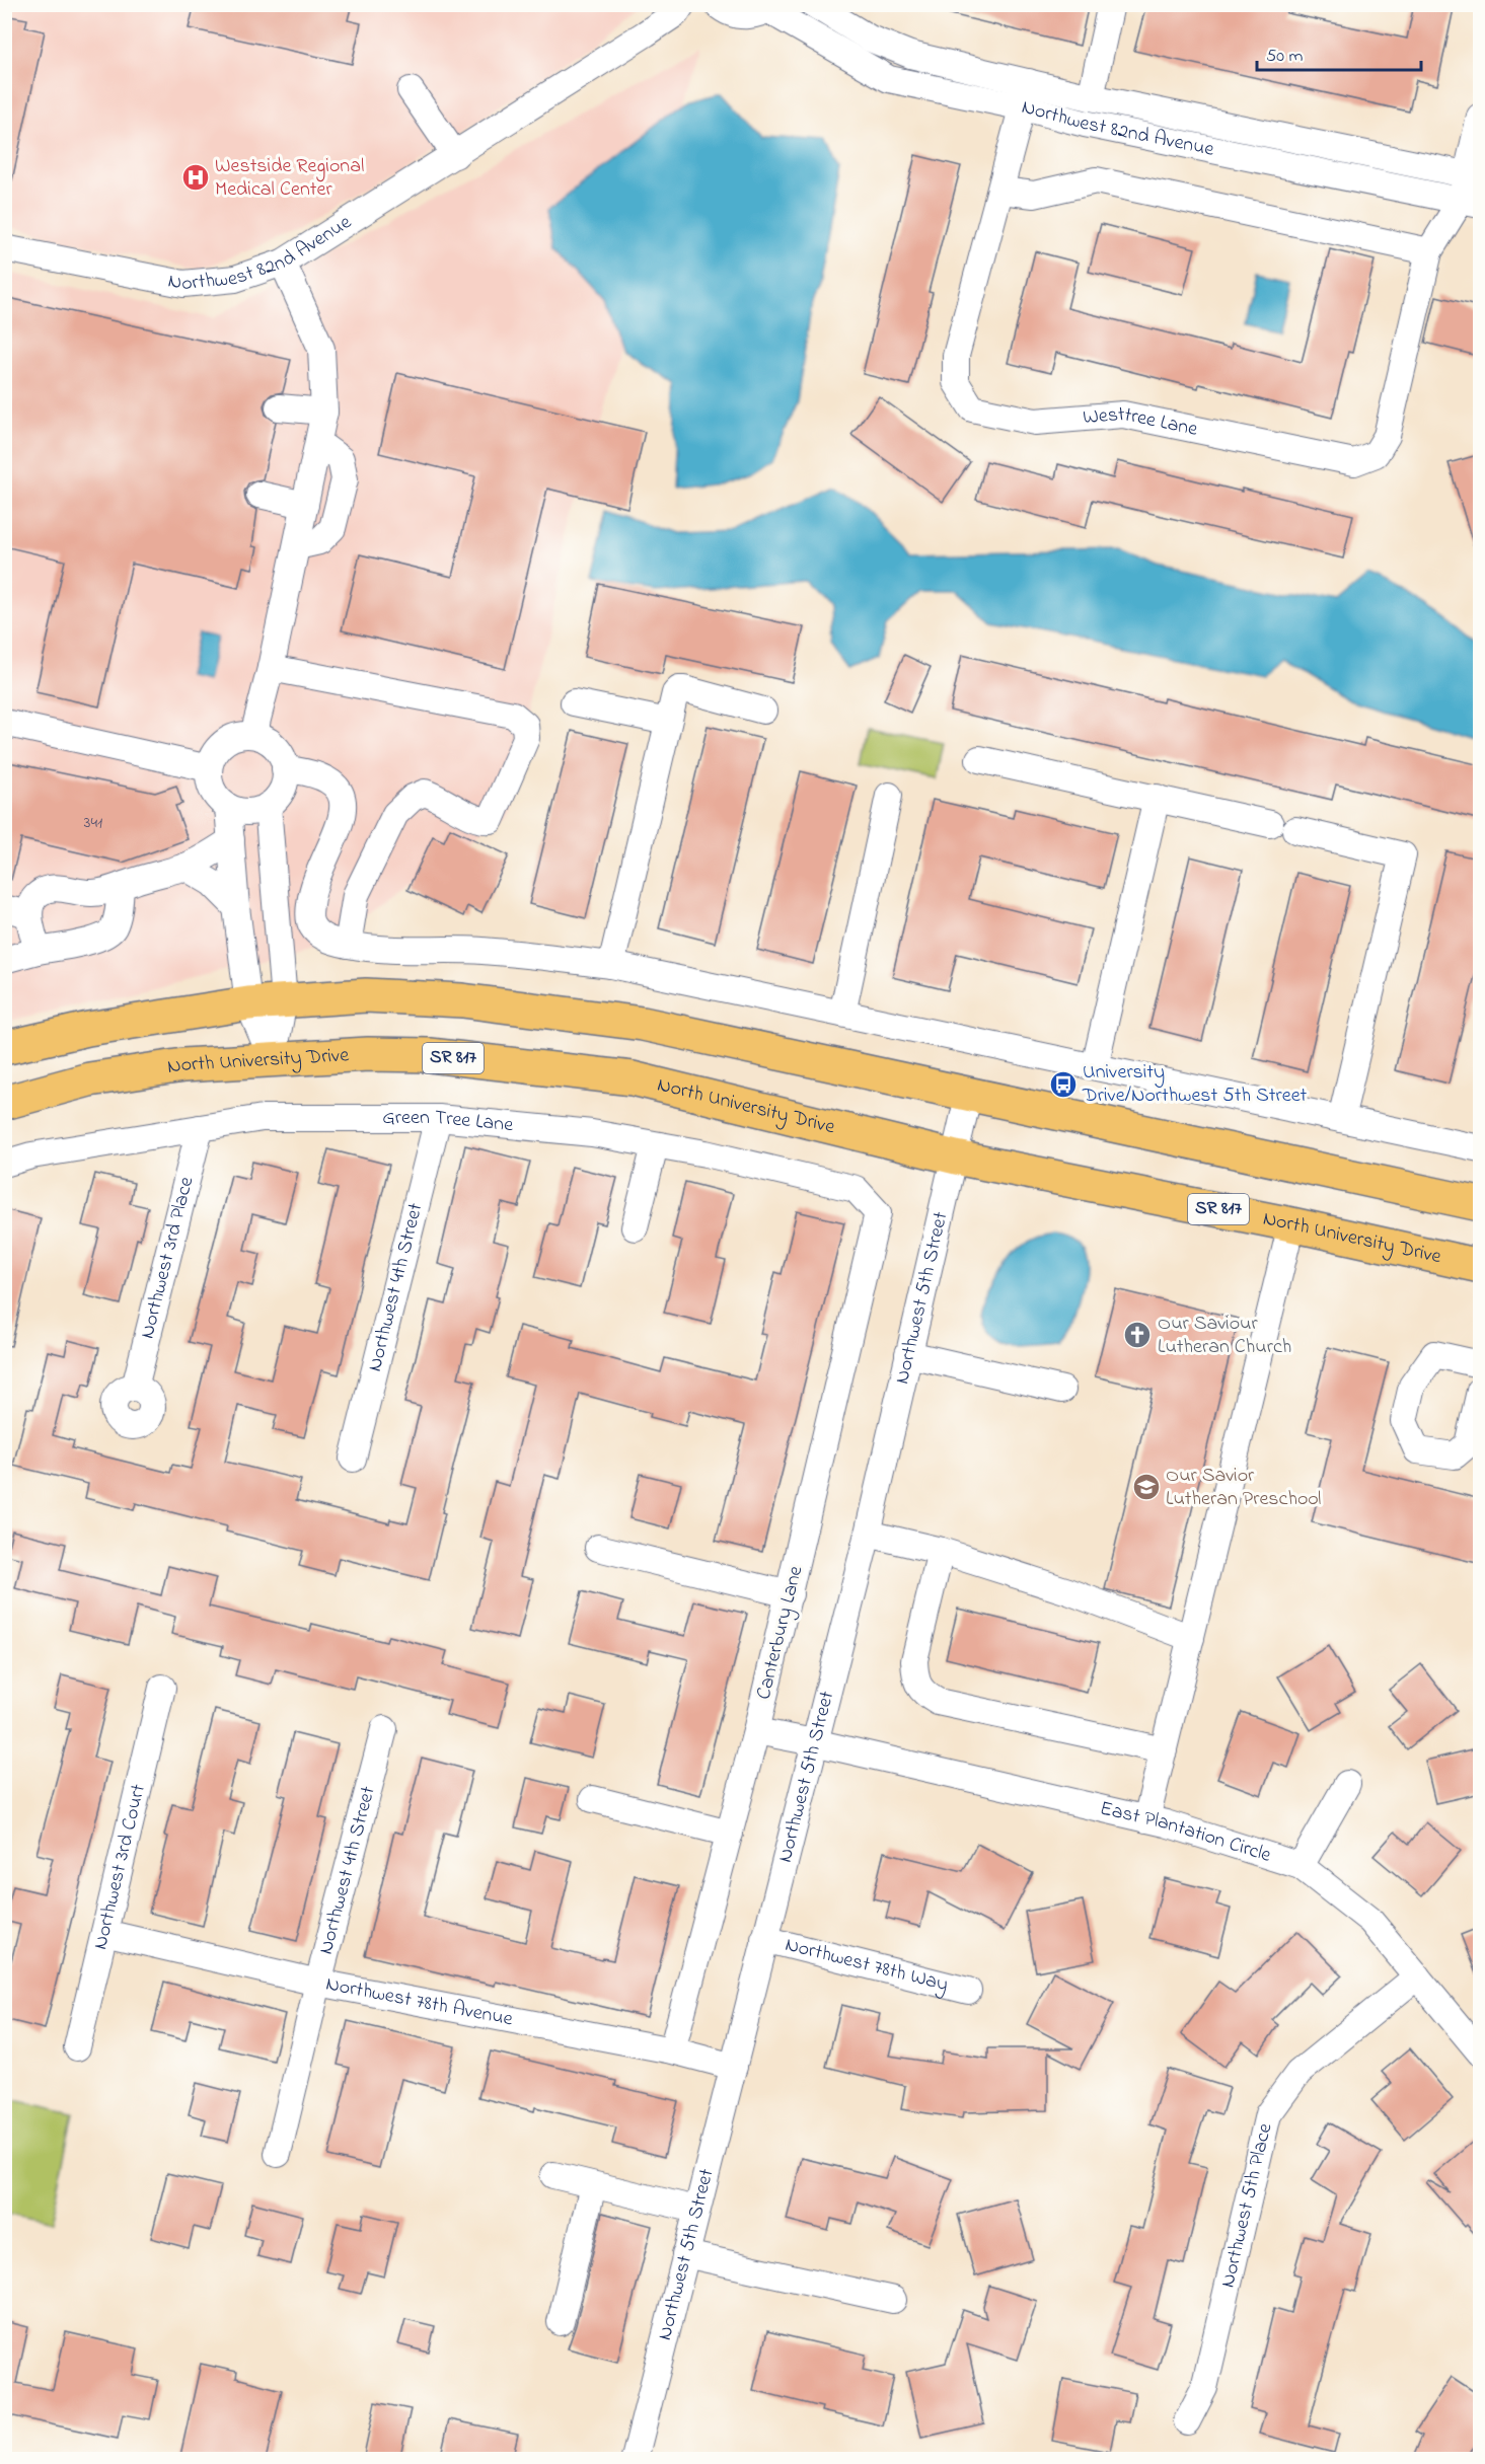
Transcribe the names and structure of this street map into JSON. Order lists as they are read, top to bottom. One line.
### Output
{"streets":{"main road":["SR 817","North University Drive"],"street":["Northwest 82nd Avenue","Westtree Lane","Green Tree Lane","Northwest 3rd Place","Northwest 4th Street","Northwest 5th Street","Canterbury Lane","East Plantation Circle","Northwest 3rd Court","Northwest 78th Way","Northwest 78th Avenue","Northwest 5th Place"]},"crossings":[["Northwest 82nd Avenue","Westtree Lane"],["North University Drive","Northwest 5th Street"],["Green Tree Lane","Northwest 3rd Place"],["Green Tree Lane","Northwest 4th Street"],["Green Tree Lane","Canterbury Lane"],["Northwest 4th Street","Northwest 78th Avenue"],["Northwest 5th Street","East Plantation Circle"],["Northwest 5th Street","Northwest 78th Way"],["Northwest 5th Street","Northwest 78th Avenue"],["Canterbury Lane","East Plantation Circle"],["Canterbury Lane","Northwest 78th Avenue"],["East Plantation Circle","Northwest 5th Place"],["Northwest 3rd Court","Northwest 78th Avenue"]],"places":{"hospital":["Westside Regional Medical Center"],"bus stop":["University Drive/Northwest 5th Street"],"church":["Our Saviour Lutheran Church"],"school or university":["Our Savior Lutheran Preschool"]},"house_numbers":["341"],"scale_bar":"50 m"}
